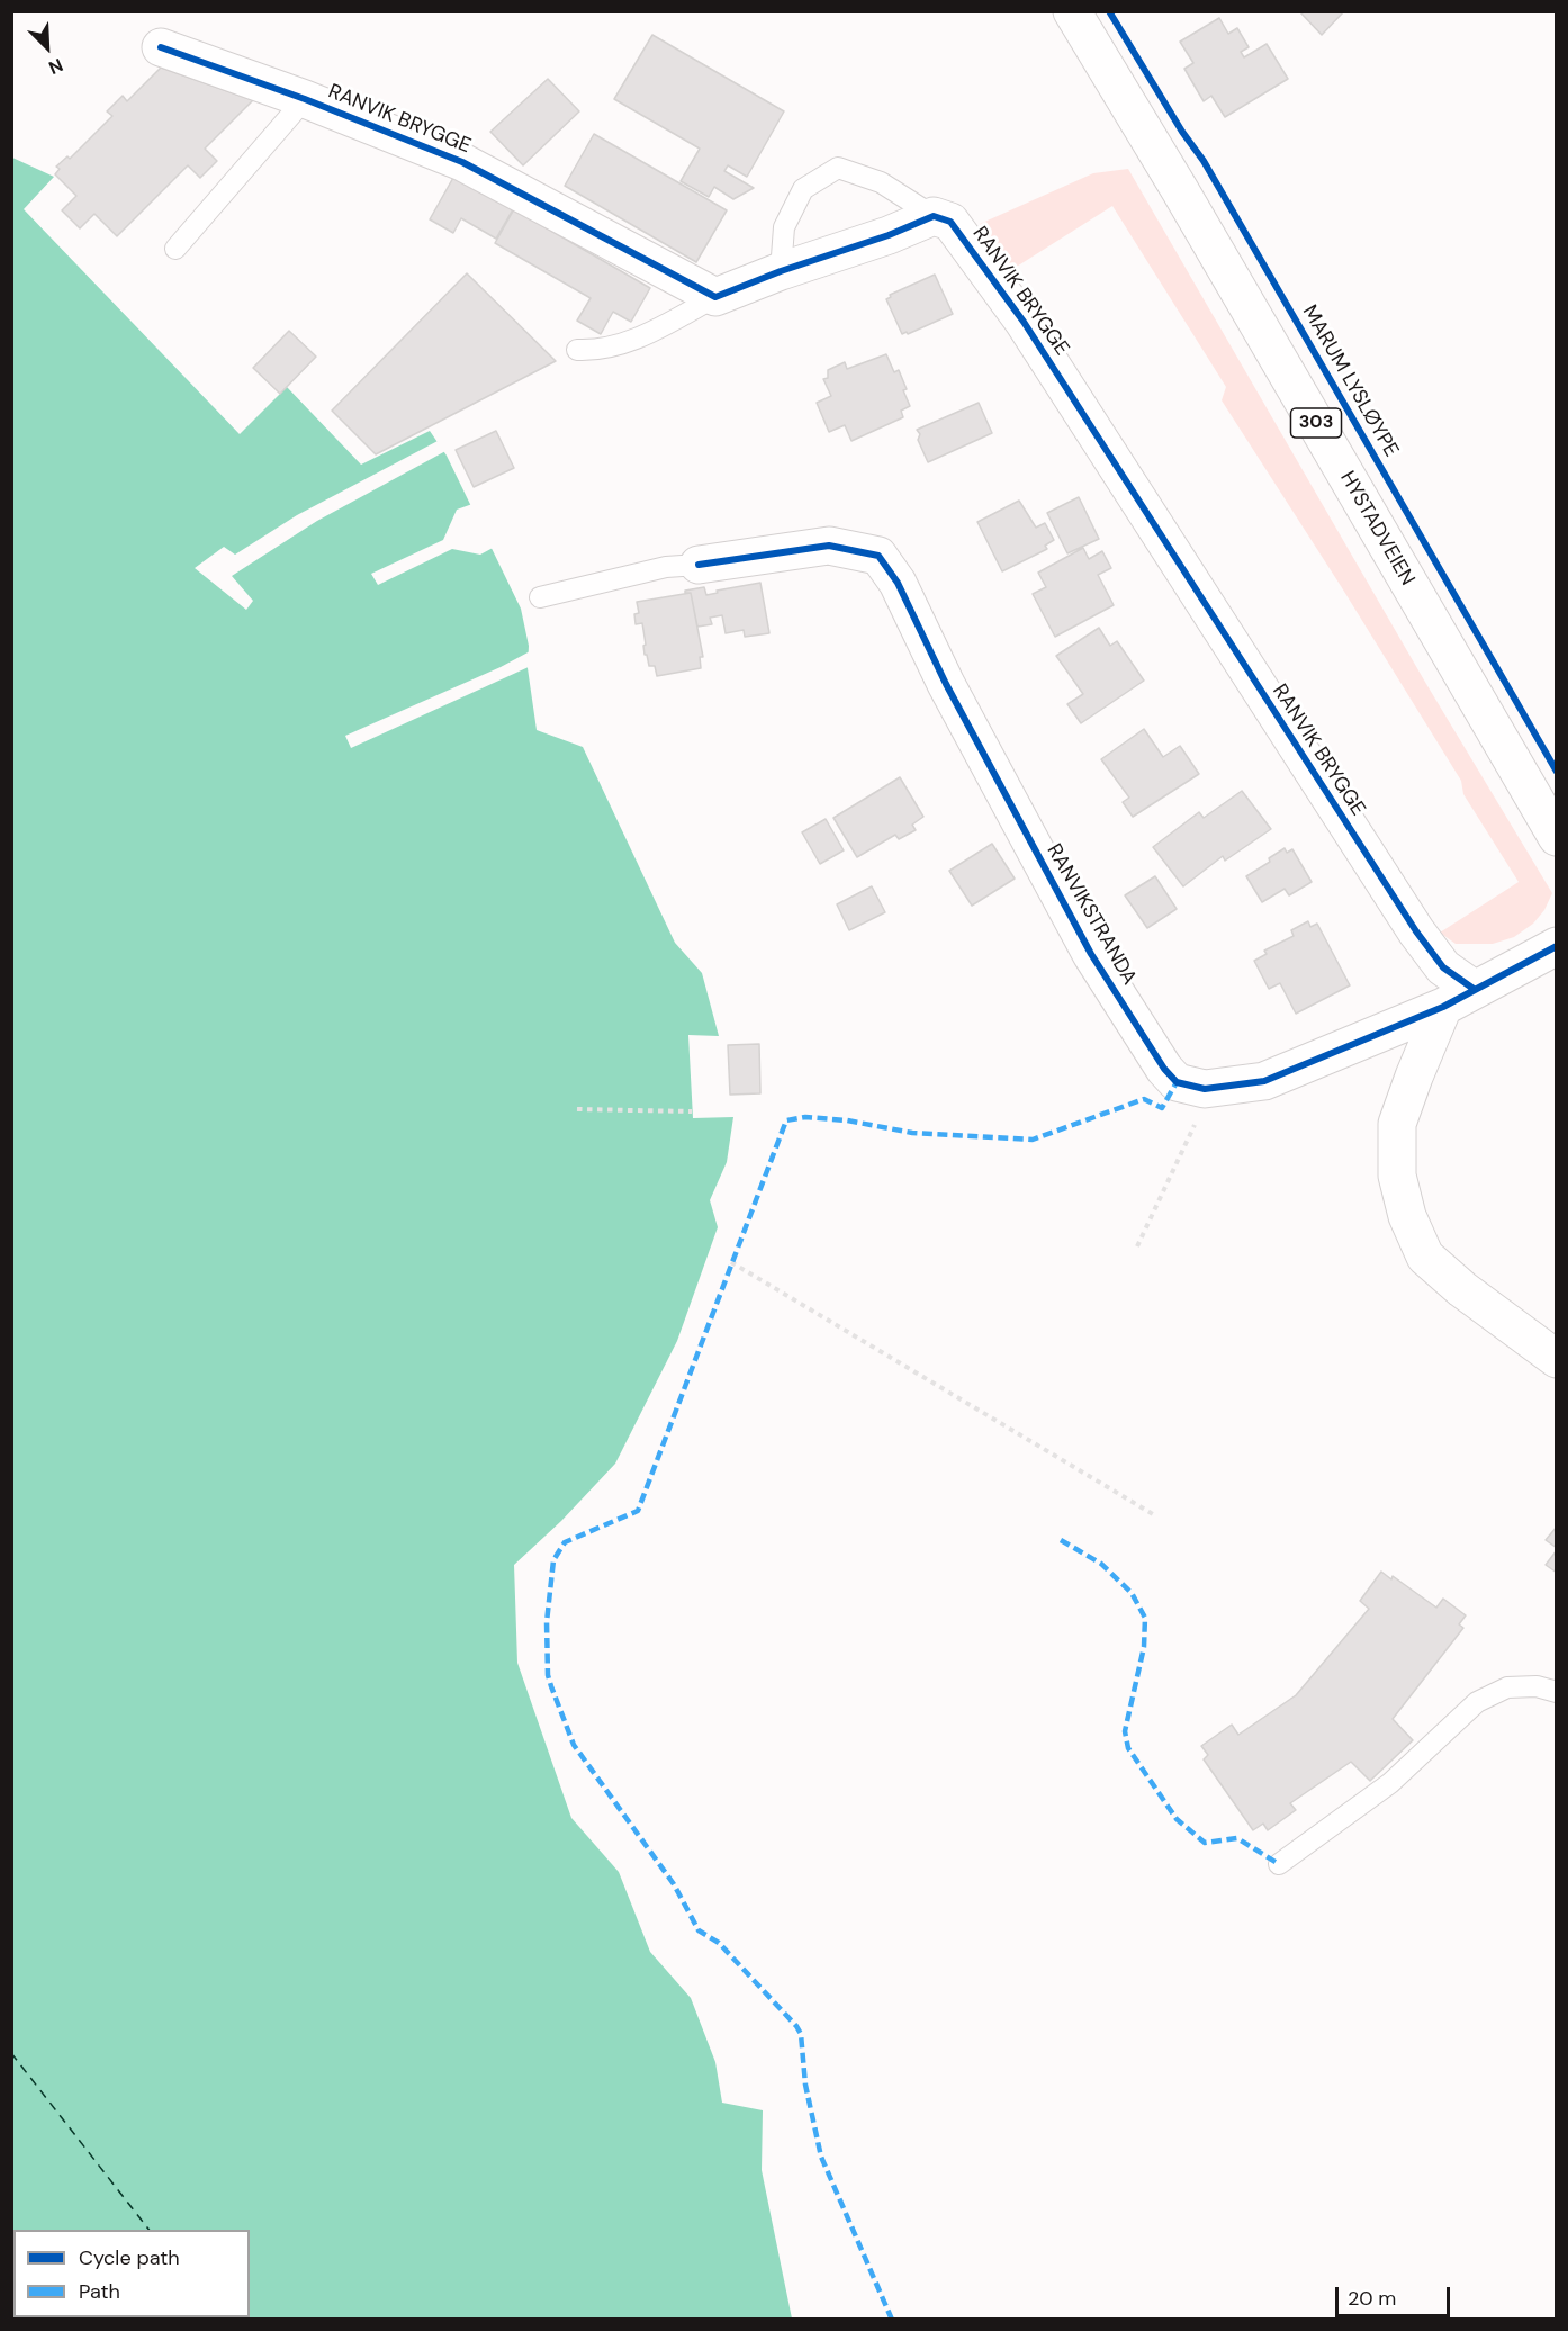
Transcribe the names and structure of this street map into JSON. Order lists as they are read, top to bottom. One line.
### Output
{"streets":{"street":["RANVIK BRYGGE","303","HYSTADVEIEN","RANVIKSTRANDA"],"cycle path":["MARUM LYSLØYPE"]},"crossings":[["RANVIK BRYGGE","RANVIKSTRANDA"]],"legend":["Cycle path","Path"],"scale_bar":"20 m","north":"bottom right"}
